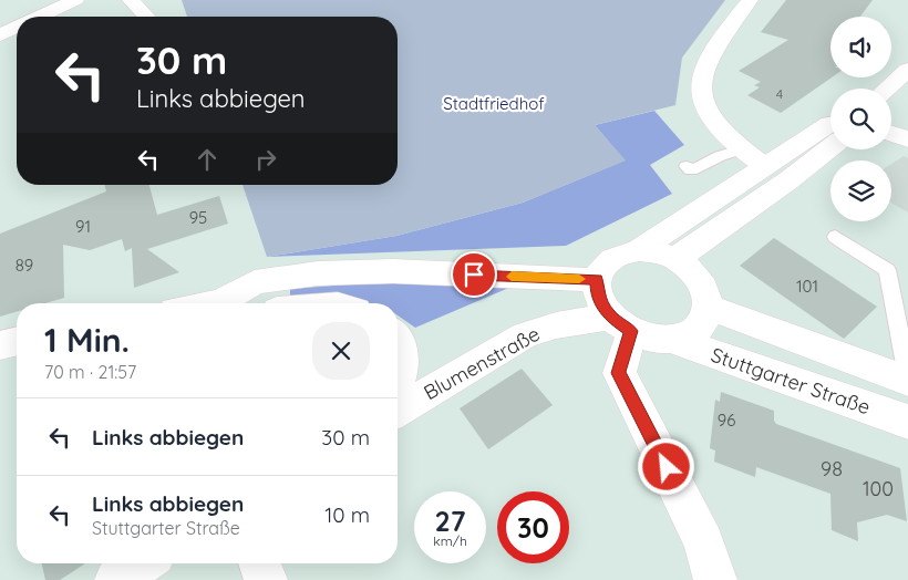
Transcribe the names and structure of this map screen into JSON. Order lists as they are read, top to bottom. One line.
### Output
{"streets":{"street":["Blumenstraße","Stuttgarter Straße"]},"crossings":[["Blumenstraße","Stuttgarter Straße"]],"parks":["Stadtfriedhof"],"house_numbers":["4","95","91","89","101","96","98","100"],"page":{"turn":["30 m","Links abbiegen"],"heading":["1 Min.","70 m · 21:57"],"list":[{"name":"Links abbiegen","value":"30 m"},{"name":"Links abbiegen","note":"Stuttgarter Straße","value":"10 m"}],"speed":"27 km/h","limit":"30"}}
